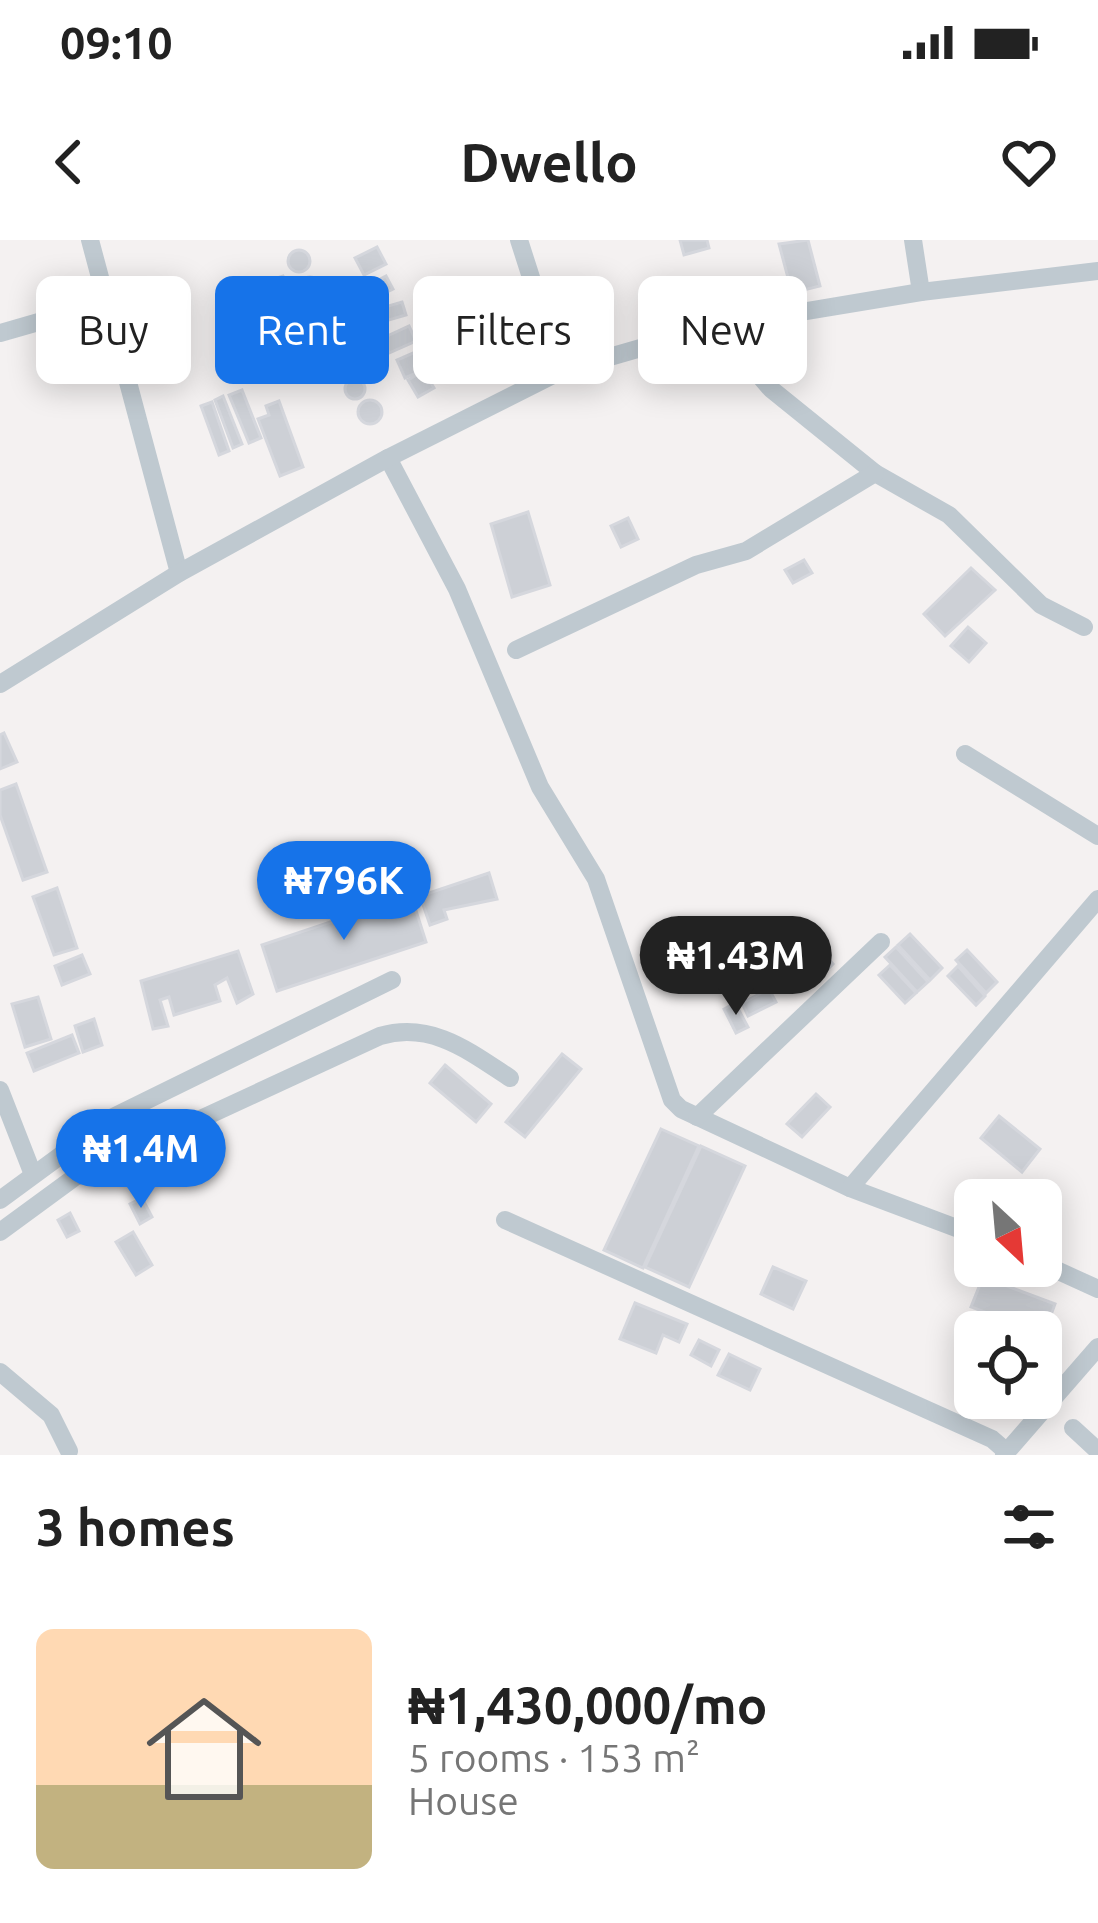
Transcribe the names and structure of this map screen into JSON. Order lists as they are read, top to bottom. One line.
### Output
{"north":"bottom right","page":{"status":"09:10","header":"Dwello","chip":["Buy","Rent","Filters","New"],"price":["₦796K","₦1.43M","₦1.4M"],"heading":"3 homes","list":[{"name":"₦1,430,000/mo","note":"5 rooms · 153 m² · House"}]}}
